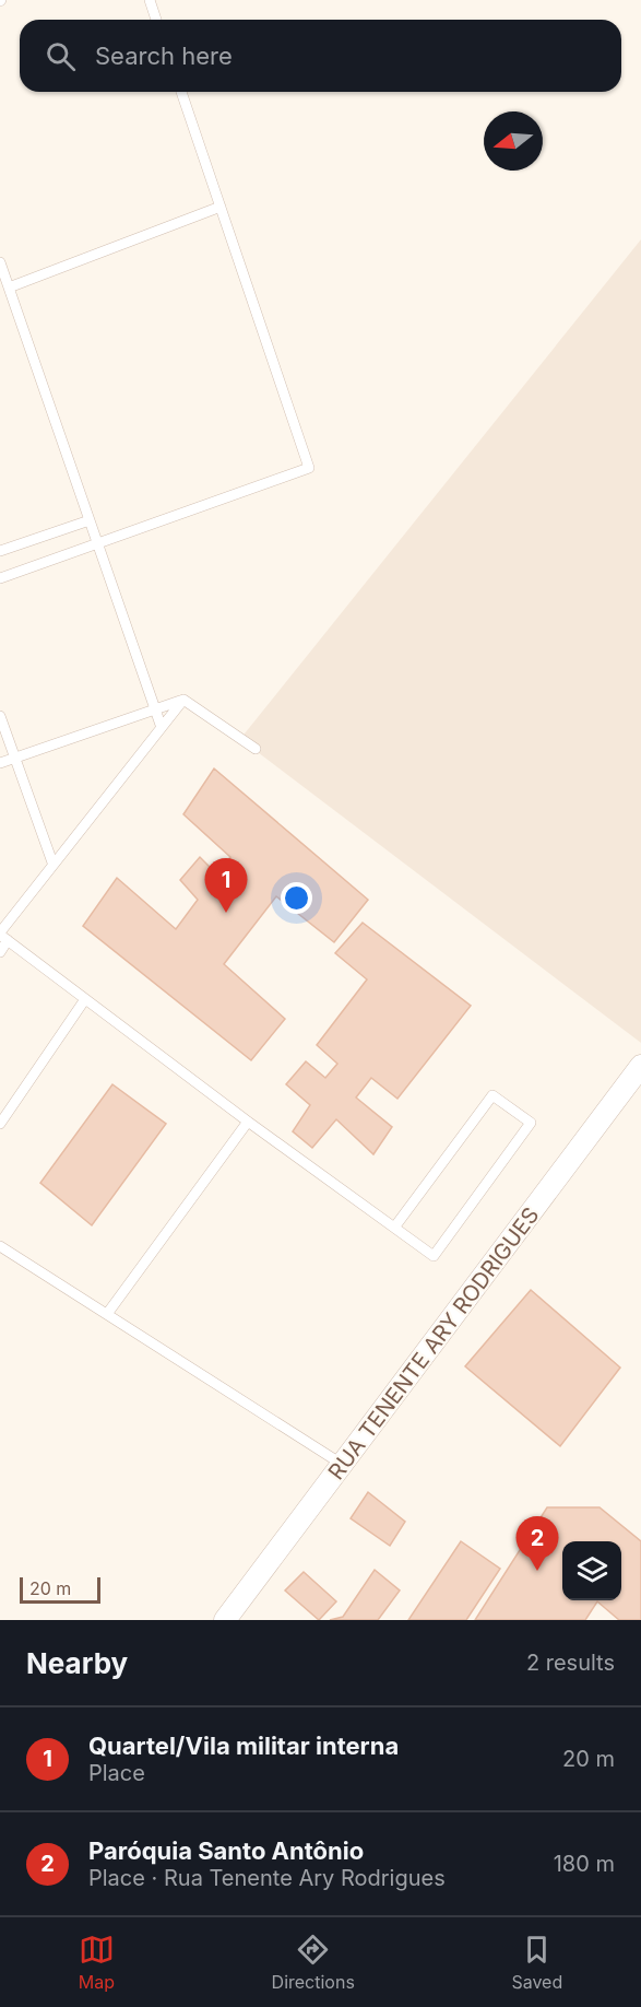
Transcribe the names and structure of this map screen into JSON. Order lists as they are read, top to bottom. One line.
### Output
{"streets":{"street":["RUA TENENTE ARY RODRIGUES"]},"scale_bar":"20 m","north":"left","page":{"search":"Search here","pins":["1","2"],"scale":"20 m","heading":["Nearby","2 results"],"list":[{"mark":"1","name":"Quartel/Vila militar interna","note":"Place","value":"20 m"},{"mark":"2","name":"Paróquia Santo Antônio","note":"Place · Rua Tenente Ary Rodrigues","value":"180 m"}],"nav":["Map","Directions","Saved"]}}
